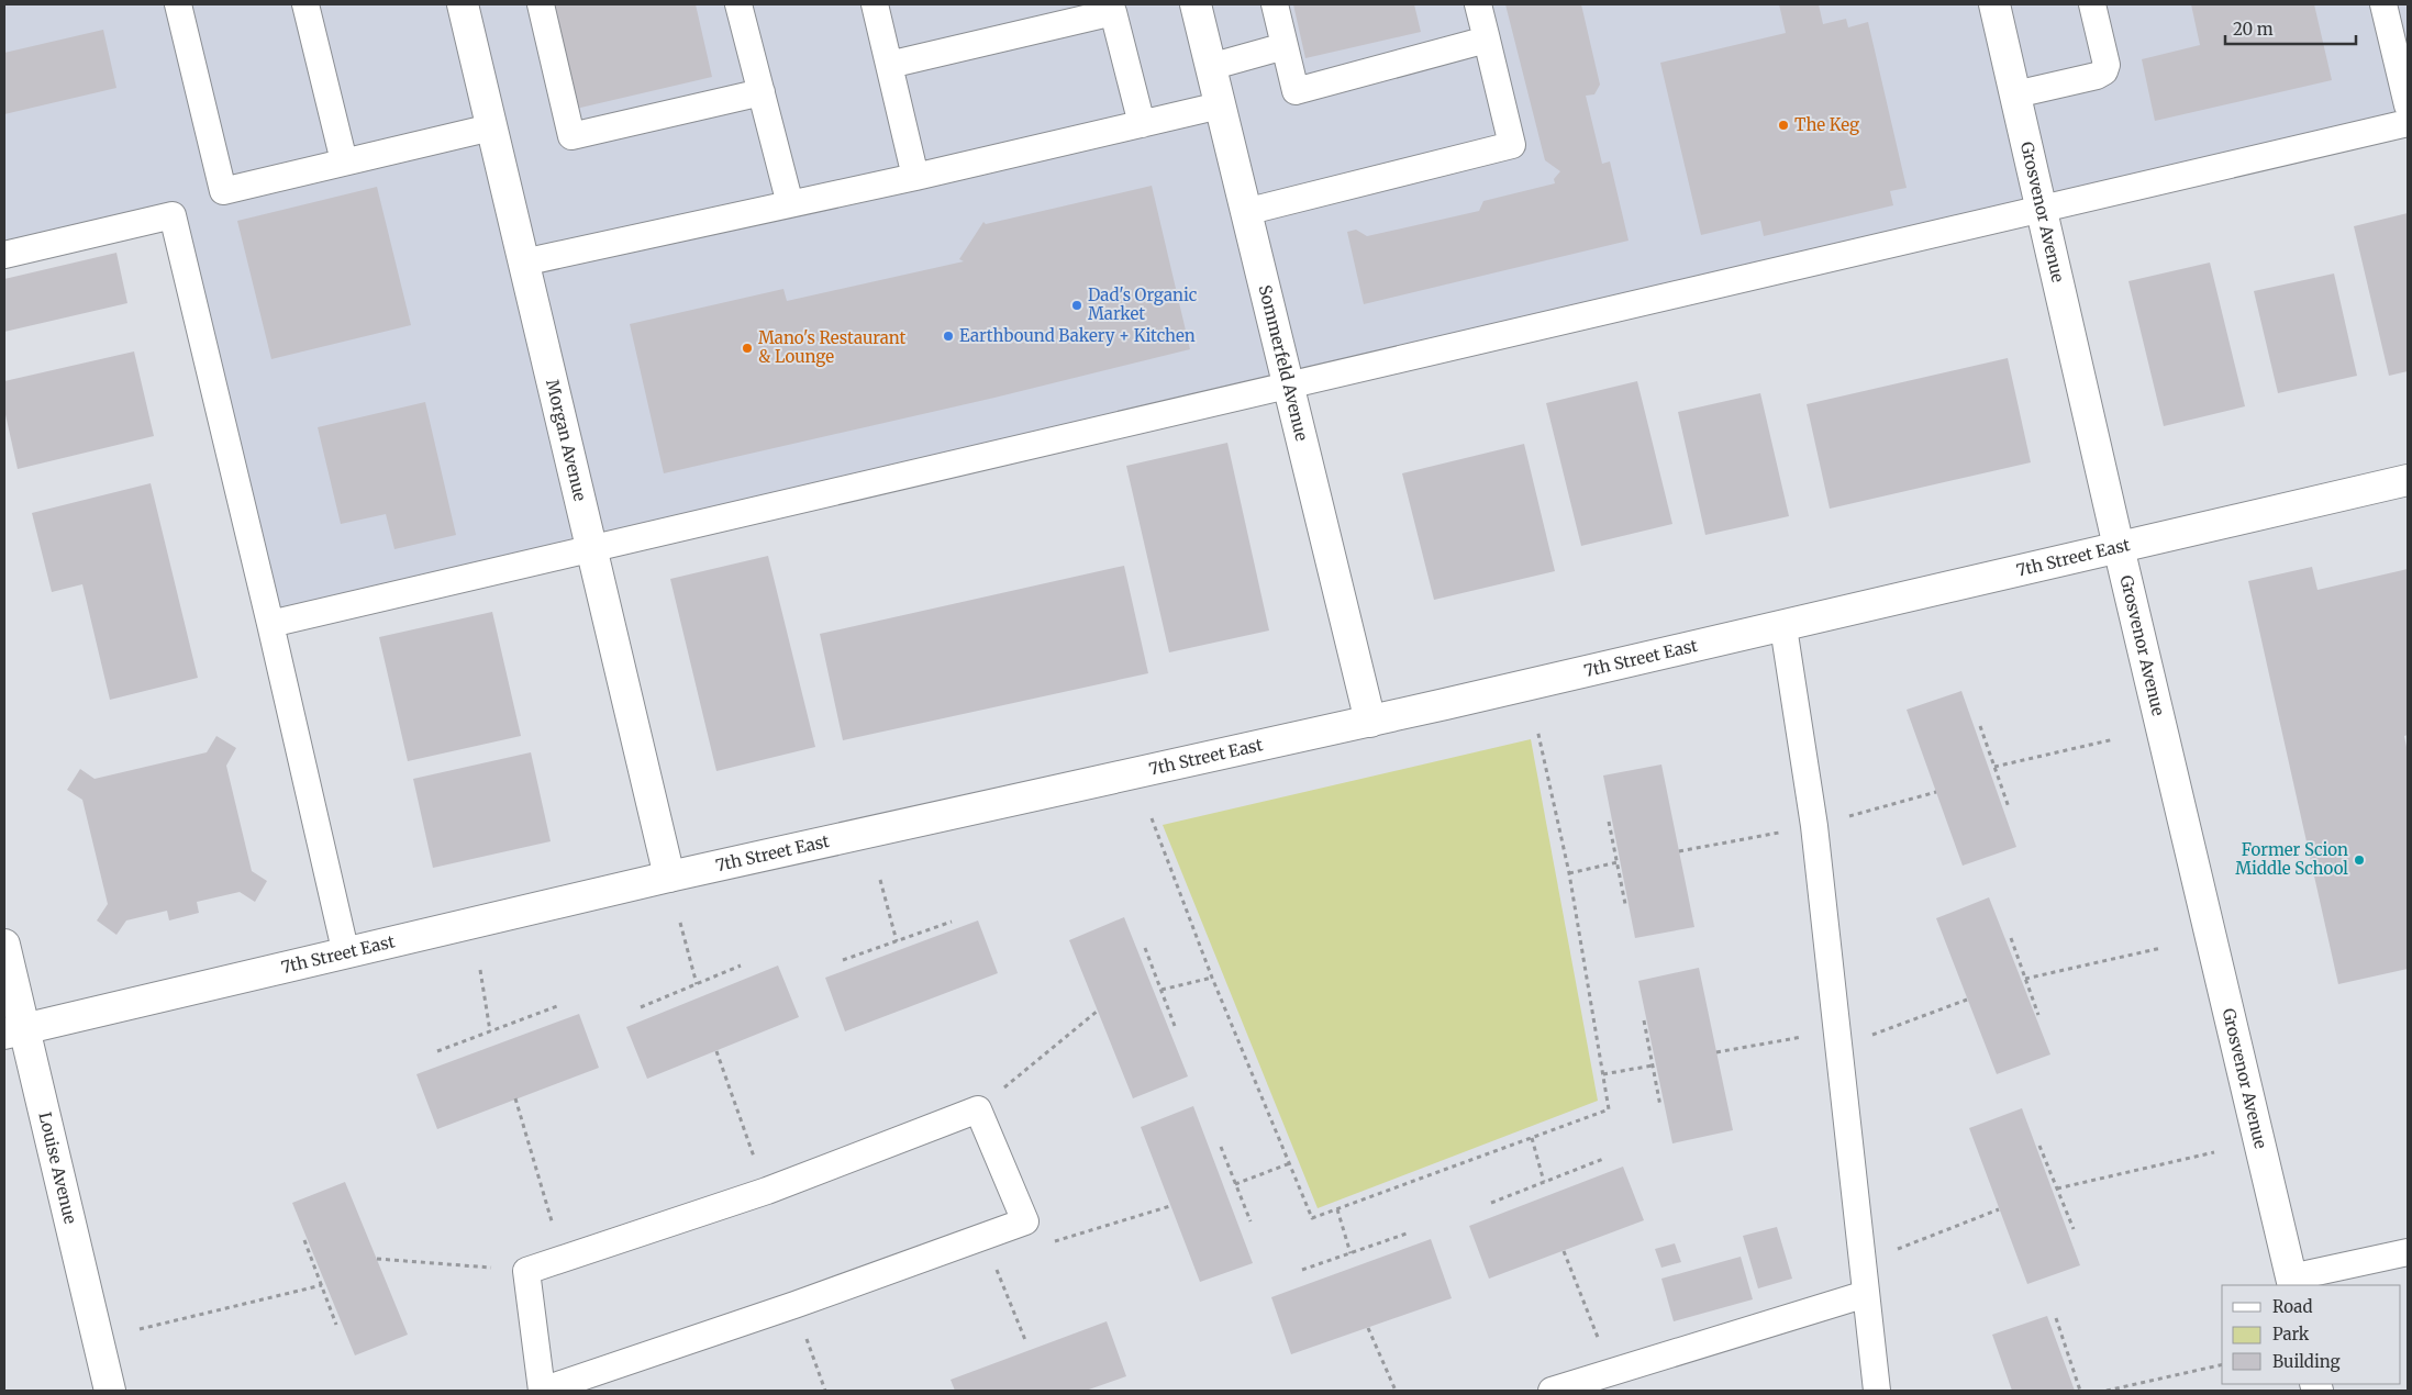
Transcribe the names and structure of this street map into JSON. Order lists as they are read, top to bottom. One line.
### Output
{"streets":{"street":["Grosvenor Avenue","Sommerfeld Avenue","Morgan Avenue","7th Street East","Louise Avenue"]},"crossings":[["Grosvenor Avenue","7th Street East"],["Sommerfeld Avenue","7th Street East"],["Morgan Avenue","7th Street East"],["7th Street East","Louise Avenue"]],"places":["The Keg","Dad's Organic Market","Earthbound Bakery + Kitchen","Mano's Restaurant & Lounge","Former Scion Middle School"],"legend":["Road","Park","Building"],"scale_bar":"20 m"}
